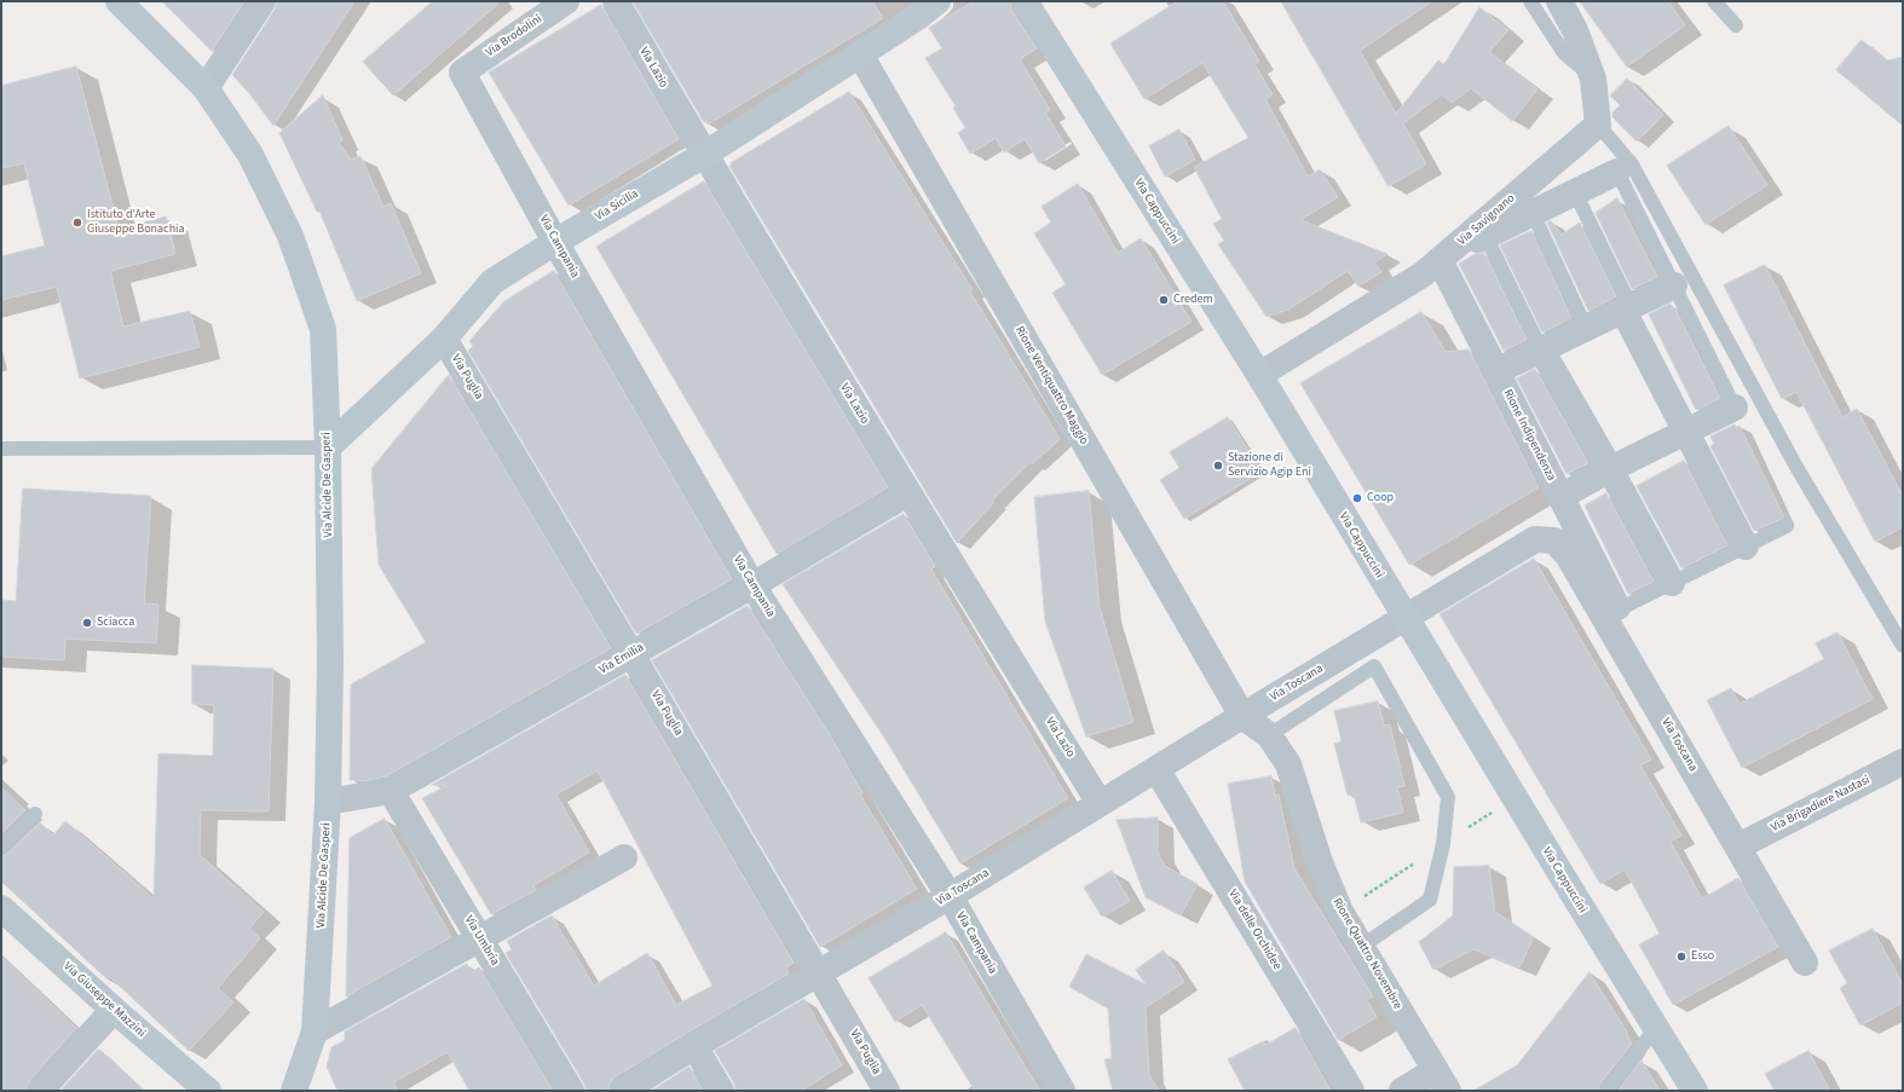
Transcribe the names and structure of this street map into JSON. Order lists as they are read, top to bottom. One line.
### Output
{"streets":{"street":["Via Brodolini","Via Lazio","Via Sicilia","Via Cappuccini","Via Savignano","Via Campania","Via Puglia","Rione Ventiquattro Maggio","Rione Indipendenza","Via Alcide De Gasperi","Via Emilia","Via Toscana","Via Brigadiere Nastasi","Via delle Orchidee","Via Umbria","Rione Quattro Novembre","Via Giuseppe Mazzini"]},"crossings":[["Via Brodolini","Via Campania"],["Via Lazio","Via Sicilia"],["Via Lazio","Via Emilia"],["Via Lazio","Via Toscana"],["Via Sicilia","Via Campania"],["Via Sicilia","Via Puglia"],["Via Sicilia","Rione Ventiquattro Maggio"],["Via Sicilia","Via Alcide De Gasperi"],["Via Cappuccini","Via Savignano"],["Via Cappuccini","Via Toscana"],["Via Savignano","Rione Indipendenza"],["Via Campania","Via Emilia"],["Via Campania","Via Toscana"],["Via Puglia","Via Emilia"],["Via Puglia","Via Toscana"],["Rione Ventiquattro Maggio","Via Toscana"],["Rione Ventiquattro Maggio","Rione Quattro Novembre"],["Via Alcide De Gasperi","Via Emilia"],["Via Emilia","Via Umbria"],["Via Toscana","Via Brigadiere Nastasi"],["Via Toscana","Via delle Orchidee"],["Via Toscana","Rione Quattro Novembre"]],"places":["Istituto d'Arte Giuseppe Bonachia","Credem","Stazione di Servizio Agip Eni","Coop","Sciacca","Esso"]}
